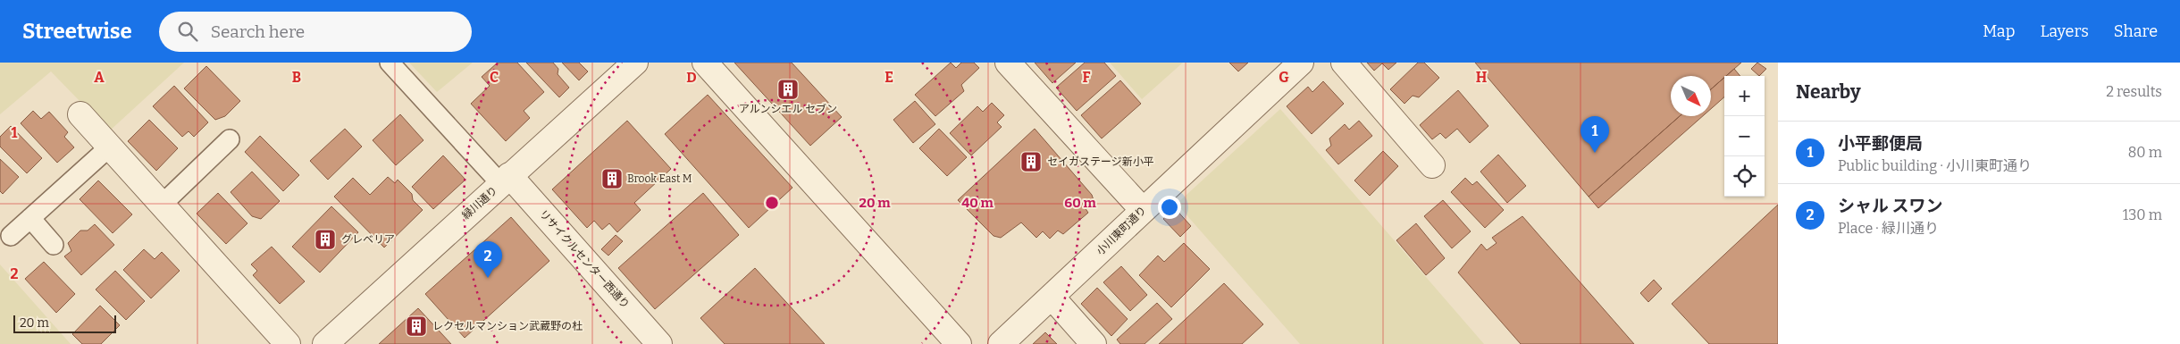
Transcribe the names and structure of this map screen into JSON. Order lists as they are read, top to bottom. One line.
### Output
{"streets":{"street":["緑川通り","小川東町通り","リサイクルセンター西通り"]},"crossings":[["緑川通り","リサイクルセンター西通り"]],"places":{"building":["アルンシエル セブン","セイガステージ新小平","Brook East M","グレベリア","レクセルマンション武蔵野の杜"]},"scale_bar":"20 m","north":"bottom right","page":{"header":"Streetwise","search":"Search here","nav":["Map","Layers","Share"],"heading":["Nearby","2 results"],"map_buttons":["+","−"],"pins":["1","2"],"list":[{"mark":"1","name":"小平郵便局","note":"Public building · 小川東町通り","value":"80 m"},{"mark":"2","name":"シャル スワン","note":"Place · 緑川通り","value":"130 m"}],"scale":"20 m"},"grid":{"columns":["A","B","C","D","E","F","G","H"],"rows":["1","2"]},"rings":["20 m","40 m","60 m"]}
